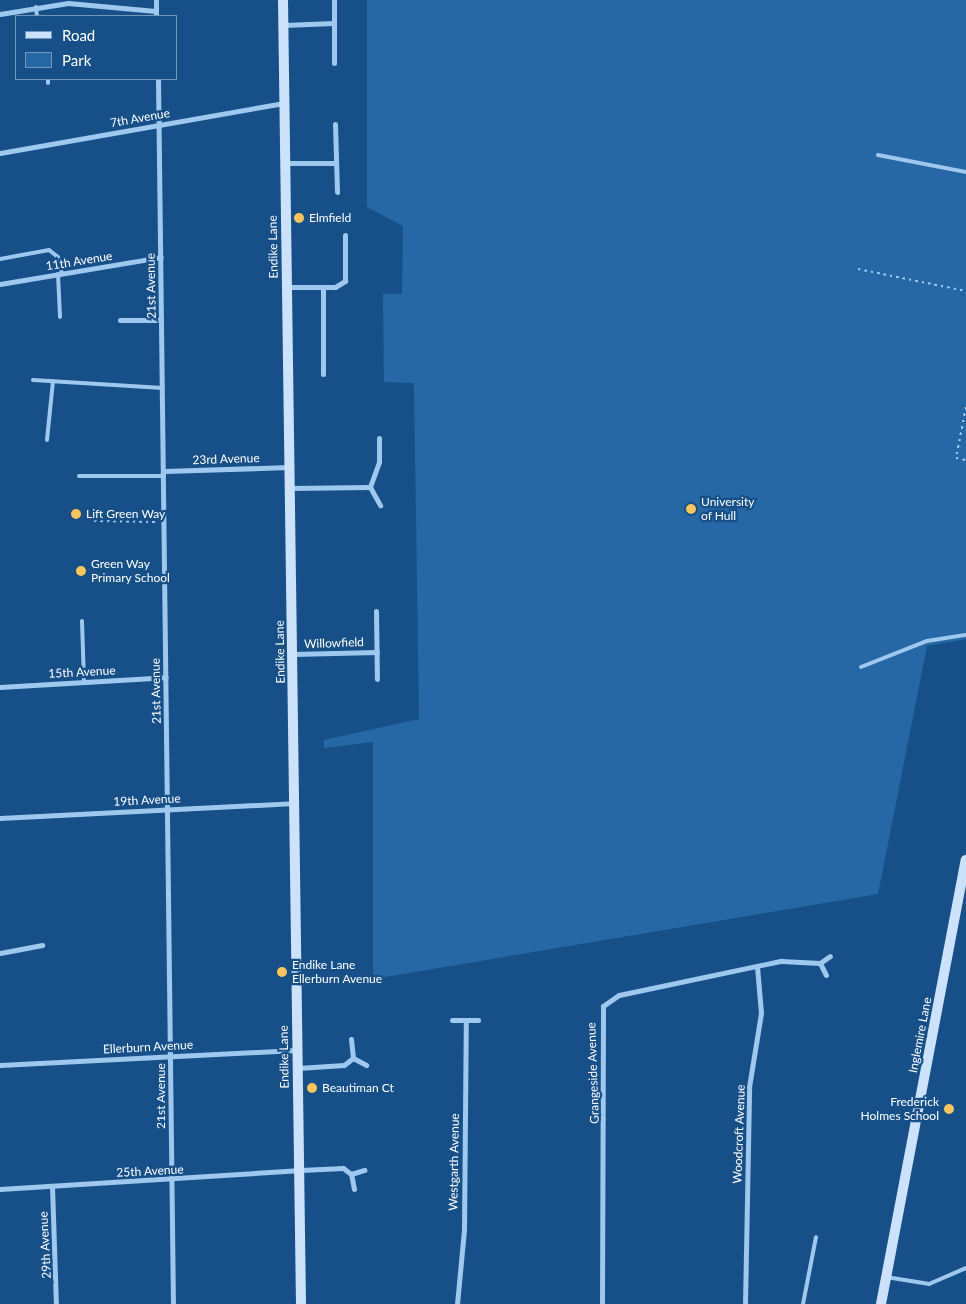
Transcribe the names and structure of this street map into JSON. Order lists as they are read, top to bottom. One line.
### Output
{"streets":{"street":["7th Avenue","Endike Lane","11th Avenue","21st Avenue","23rd Avenue","Willowfield","15th Avenue","19th Avenue","Inglemire Lane","Ellerburn Avenue","Grangeside Avenue","Woodcroft Avenue","Westgarth Avenue","25th Avenue","29th Avenue"]},"crossings":[["7th Avenue","Endike Lane"],["7th Avenue","21st Avenue"],["Endike Lane","23rd Avenue"],["Endike Lane","Willowfield"],["Endike Lane","19th Avenue"],["Endike Lane","Ellerburn Avenue"],["Endike Lane","25th Avenue"],["11th Avenue","21st Avenue"],["21st Avenue","23rd Avenue"],["21st Avenue","15th Avenue"],["21st Avenue","19th Avenue"],["21st Avenue","Ellerburn Avenue"],["21st Avenue","25th Avenue"],["Grangeside Avenue","Woodcroft Avenue"],["25th Avenue","29th Avenue"]],"places":["Elmfield","University of Hull","Lift Green Way","Green Way Primary School","Endike Lane Ellerburn Avenue","Beautiman Ct","Frederick Holmes School"],"legend":["Road","Park"]}
